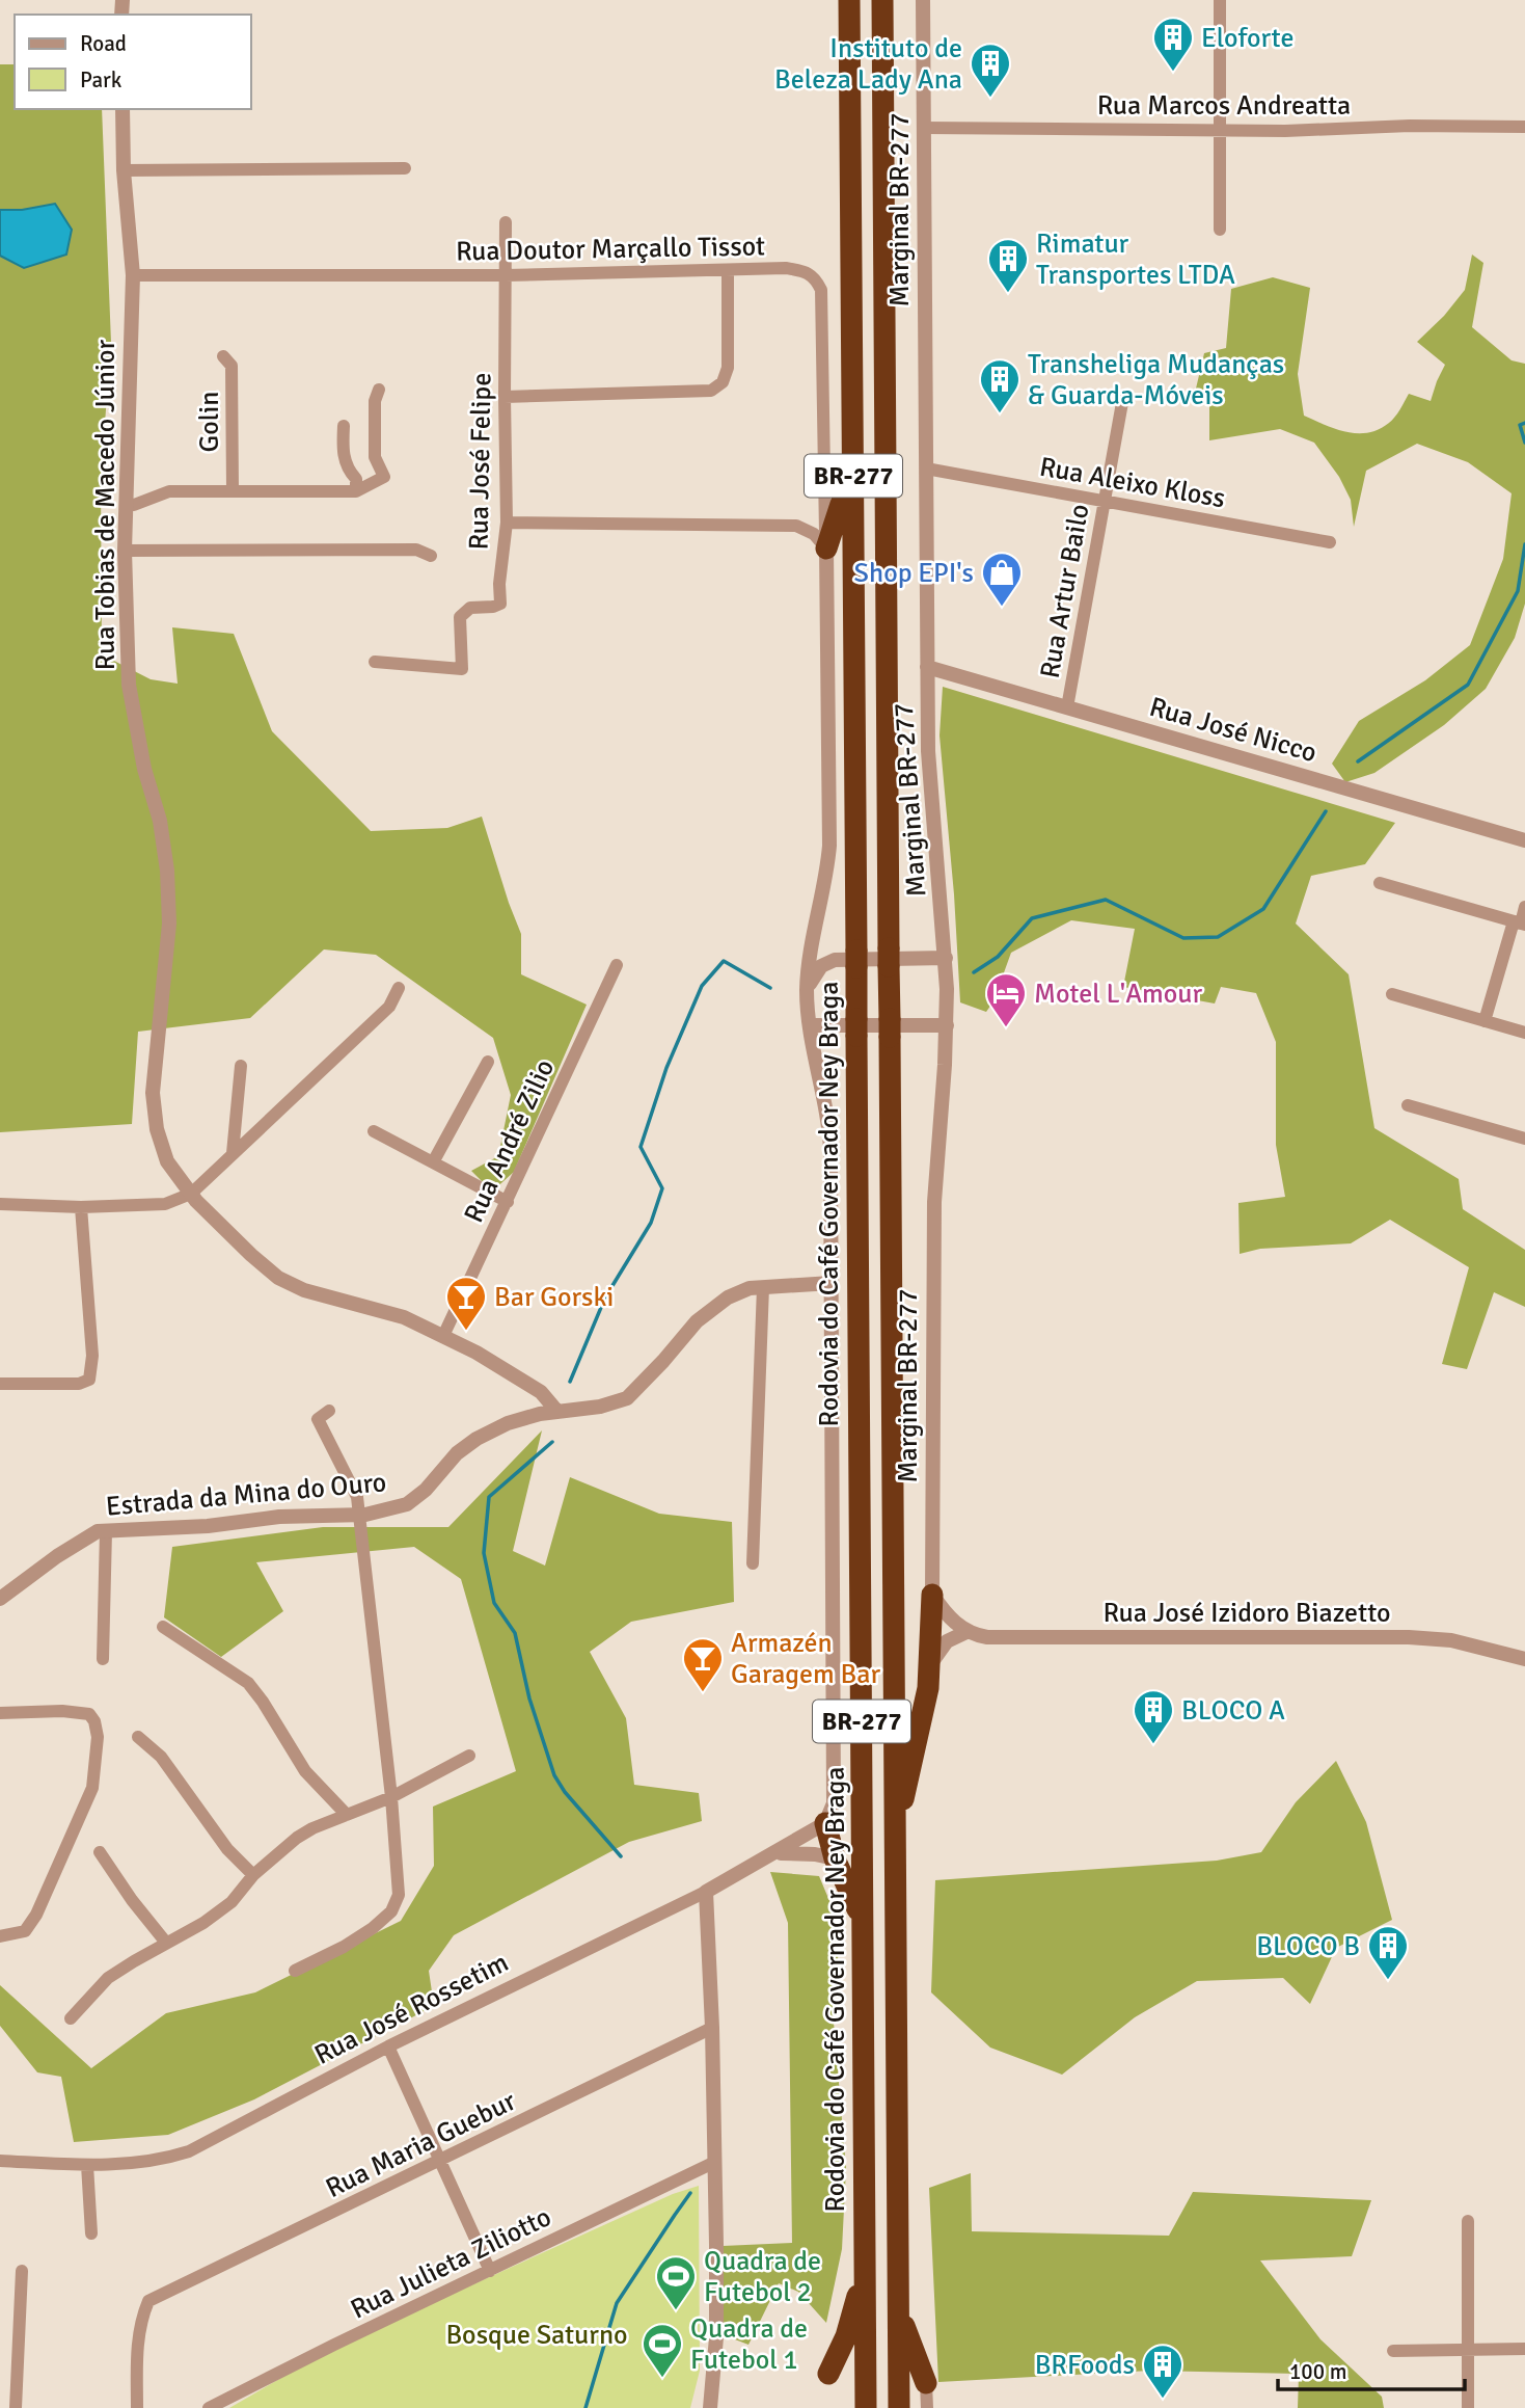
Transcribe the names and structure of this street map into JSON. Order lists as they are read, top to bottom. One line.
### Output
{"streets":{"highway":["BR-277","Rodovia do Café Governador Ney Braga"],"street":["Rua Marcos Andreatta","Marginal BR-277","Rua Doutor Marçallo Tissot","Golin","Rua José Felipe","Rua Aleixo Kloss","Rua Tobias de Macedo Júnior","Rua Artur Bailo","Rua José Nicco","Rua André Zilio","Estrada da Mina do Ouro","Rua José Izidoro Biazetto","Rua José Rossetim","Rua Maria Guebur","Rua Julieta Ziliotto"]},"crossings":[["Rua Marcos Andreatta","Marginal BR-277"],["Marginal BR-277","Rua Aleixo Kloss"],["Marginal BR-277","Rua José Nicco"],["Rua Doutor Marçallo Tissot","Rua José Felipe"],["Rua Doutor Marçallo Tissot","Rua Tobias de Macedo Júnior"],["Rua Aleixo Kloss","Rua Artur Bailo"],["Rua Tobias de Macedo Júnior","Rua André Zilio"],["Rua Tobias de Macedo Júnior","Estrada da Mina do Ouro"],["Rua Artur Bailo","Rua José Nicco"]],"parks":["Bosque Saturno"],"places":{"building":["Eloforte","Instituto de Beleza Lady Ana","Rimatur Transportes LTDA","Transheliga Mudanças & Guarda-Móveis","BLOCO A","BLOCO B","BRFoods"],"shop":["Shop EPI's"],"hotel":["Motel L'Amour"],"bar":["Bar Gorski","Armazén Garagem Bar"],"sports":["Quadra de Futebol 2","Quadra de Futebol 1"]},"legend":["Road","Park"],"scale_bar":"100 m"}
